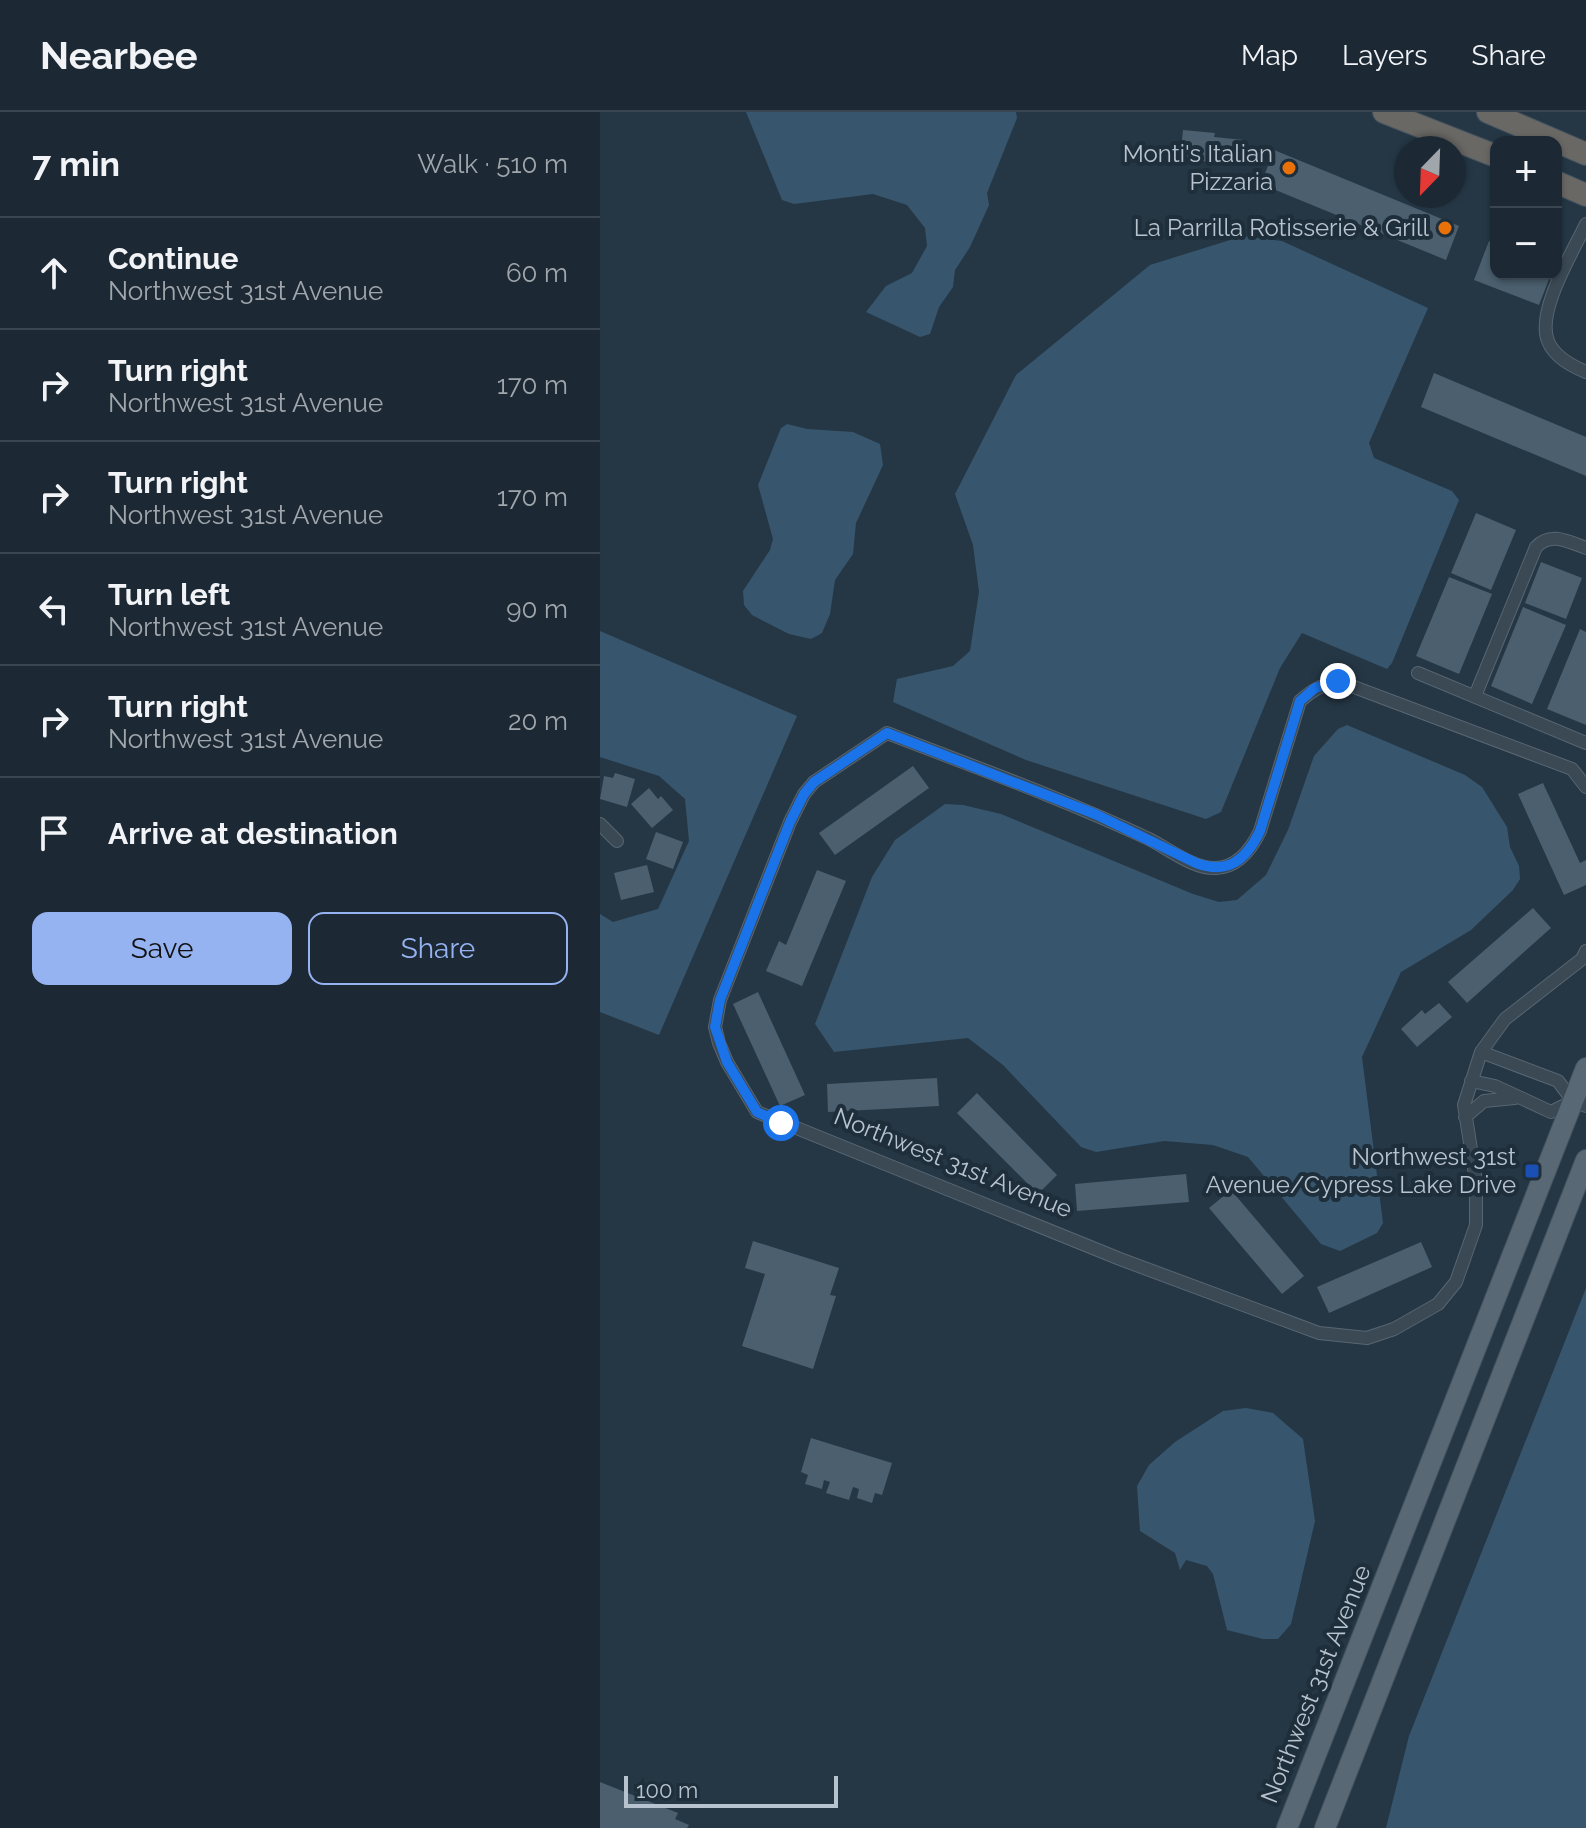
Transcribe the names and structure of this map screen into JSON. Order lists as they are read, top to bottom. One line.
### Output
{"streets":{"main road":["Northwest 31st Avenue"]},"places":{"other":["Monti's Italian Pizzaria","La Parrilla Rotisserie & Grill"],"transit":["Northwest 31st Avenue/Cypress Lake Drive"]},"scale_bar":"100 m","north":"bottom left","page":{"header":"Nearbee","nav":["Map","Layers","Share"],"heading":["7 min","Walk · 510 m"],"map_buttons":["+","−"],"list":[["Continue","Northwest 31st Avenue","60 m"],["Turn right","Northwest 31st Avenue","170 m"],["Turn right","Northwest 31st Avenue","170 m"],["Turn left","Northwest 31st Avenue","90 m"],["Turn right","Northwest 31st Avenue","20 m"],"Arrive at destination"],"buttons":["Save","Share"],"scale":"100 m"}}
